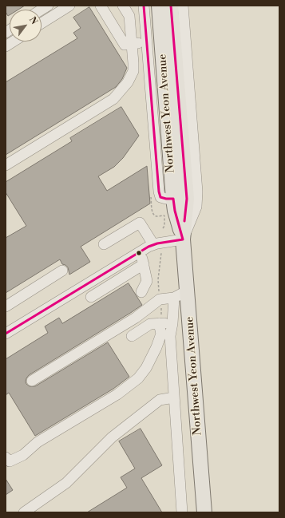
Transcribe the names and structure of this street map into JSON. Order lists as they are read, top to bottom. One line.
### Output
{"streets":{"highway":["Northwest Yeon Avenue"]},"north":"top right"}
